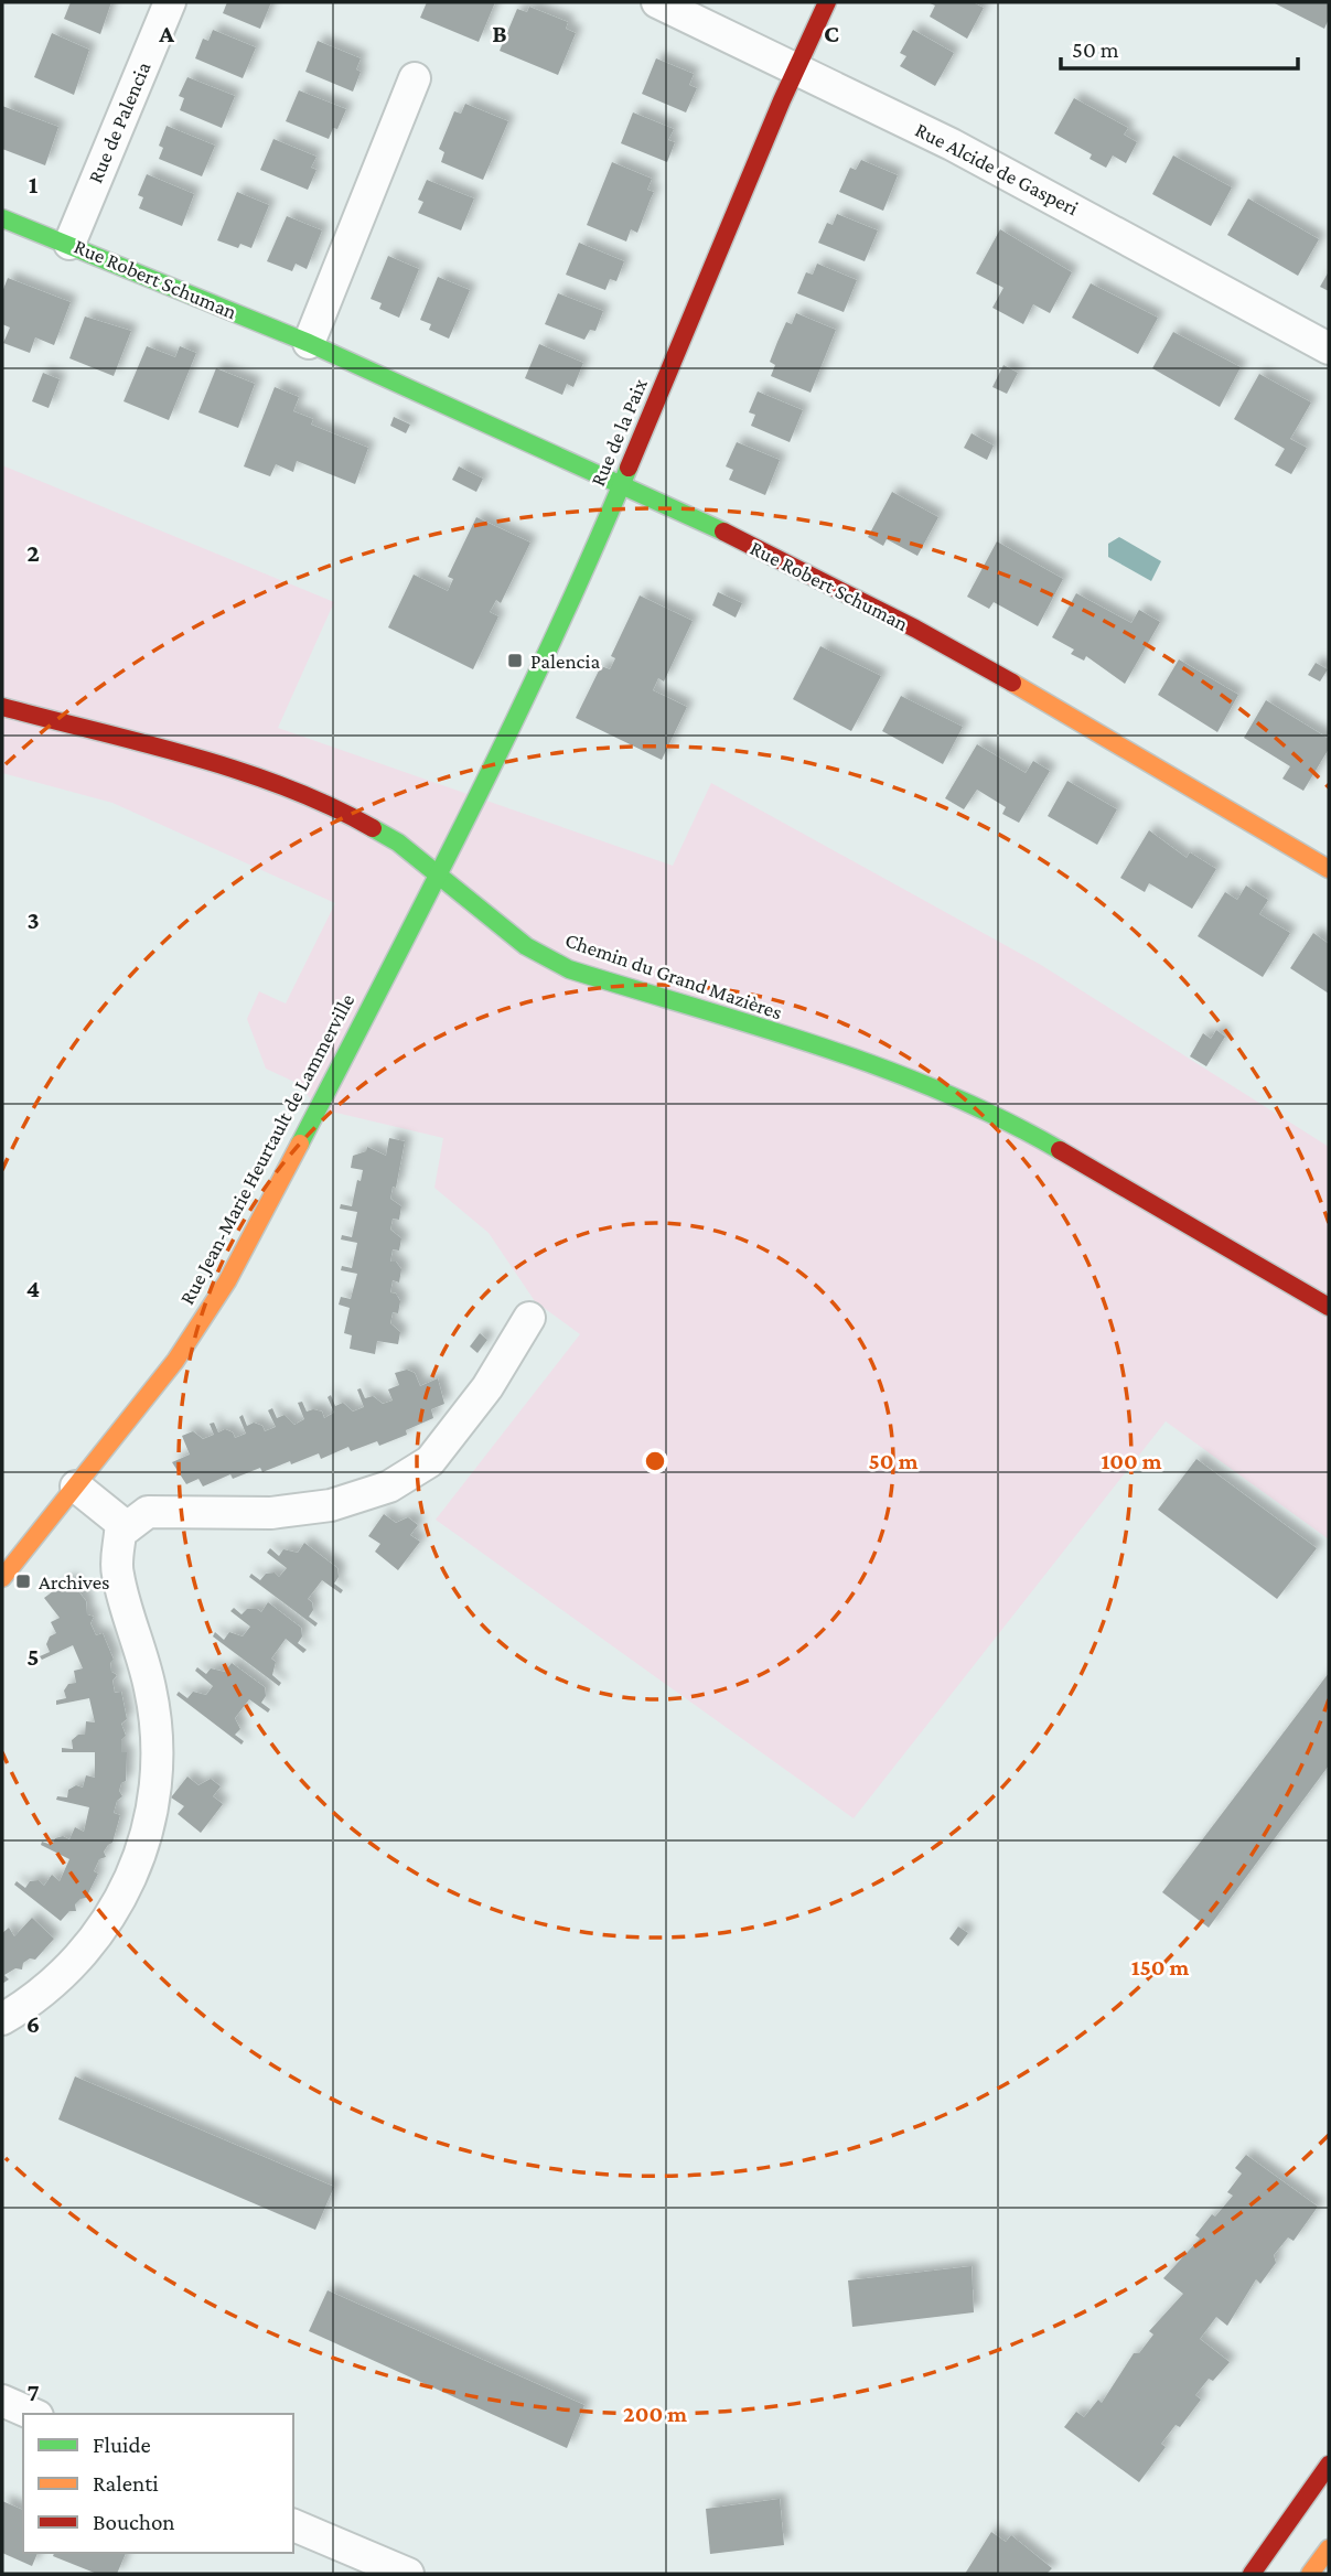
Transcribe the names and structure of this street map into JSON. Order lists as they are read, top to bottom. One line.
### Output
{"streets":{"street":["Rue de Palencia","Rue Alcide de Gasperi","Rue Robert Schuman","Rue de la Paix","Chemin du Grand Mazières","Rue Jean-Marie Heurtault de Lammerville"]},"crossings":[["Rue de Palencia","Rue Robert Schuman"],["Rue Alcide de Gasperi","Rue de la Paix"],["Rue Robert Schuman","Rue de la Paix"],["Rue de la Paix","Chemin du Grand Mazières"],["Rue de la Paix","Rue Jean-Marie Heurtault de Lammerville"],["Chemin du Grand Mazières","Rue Jean-Marie Heurtault de Lammerville"]],"places":{"transit":["Palencia","Archives"]},"legend":["Fluide","Ralenti","Bouchon"],"scale_bar":"50 m","grid":{"columns":["A","B","C"],"rows":["1","2","3","4","5","6","7"]},"rings":["50 m","100 m","150 m","200 m"]}
